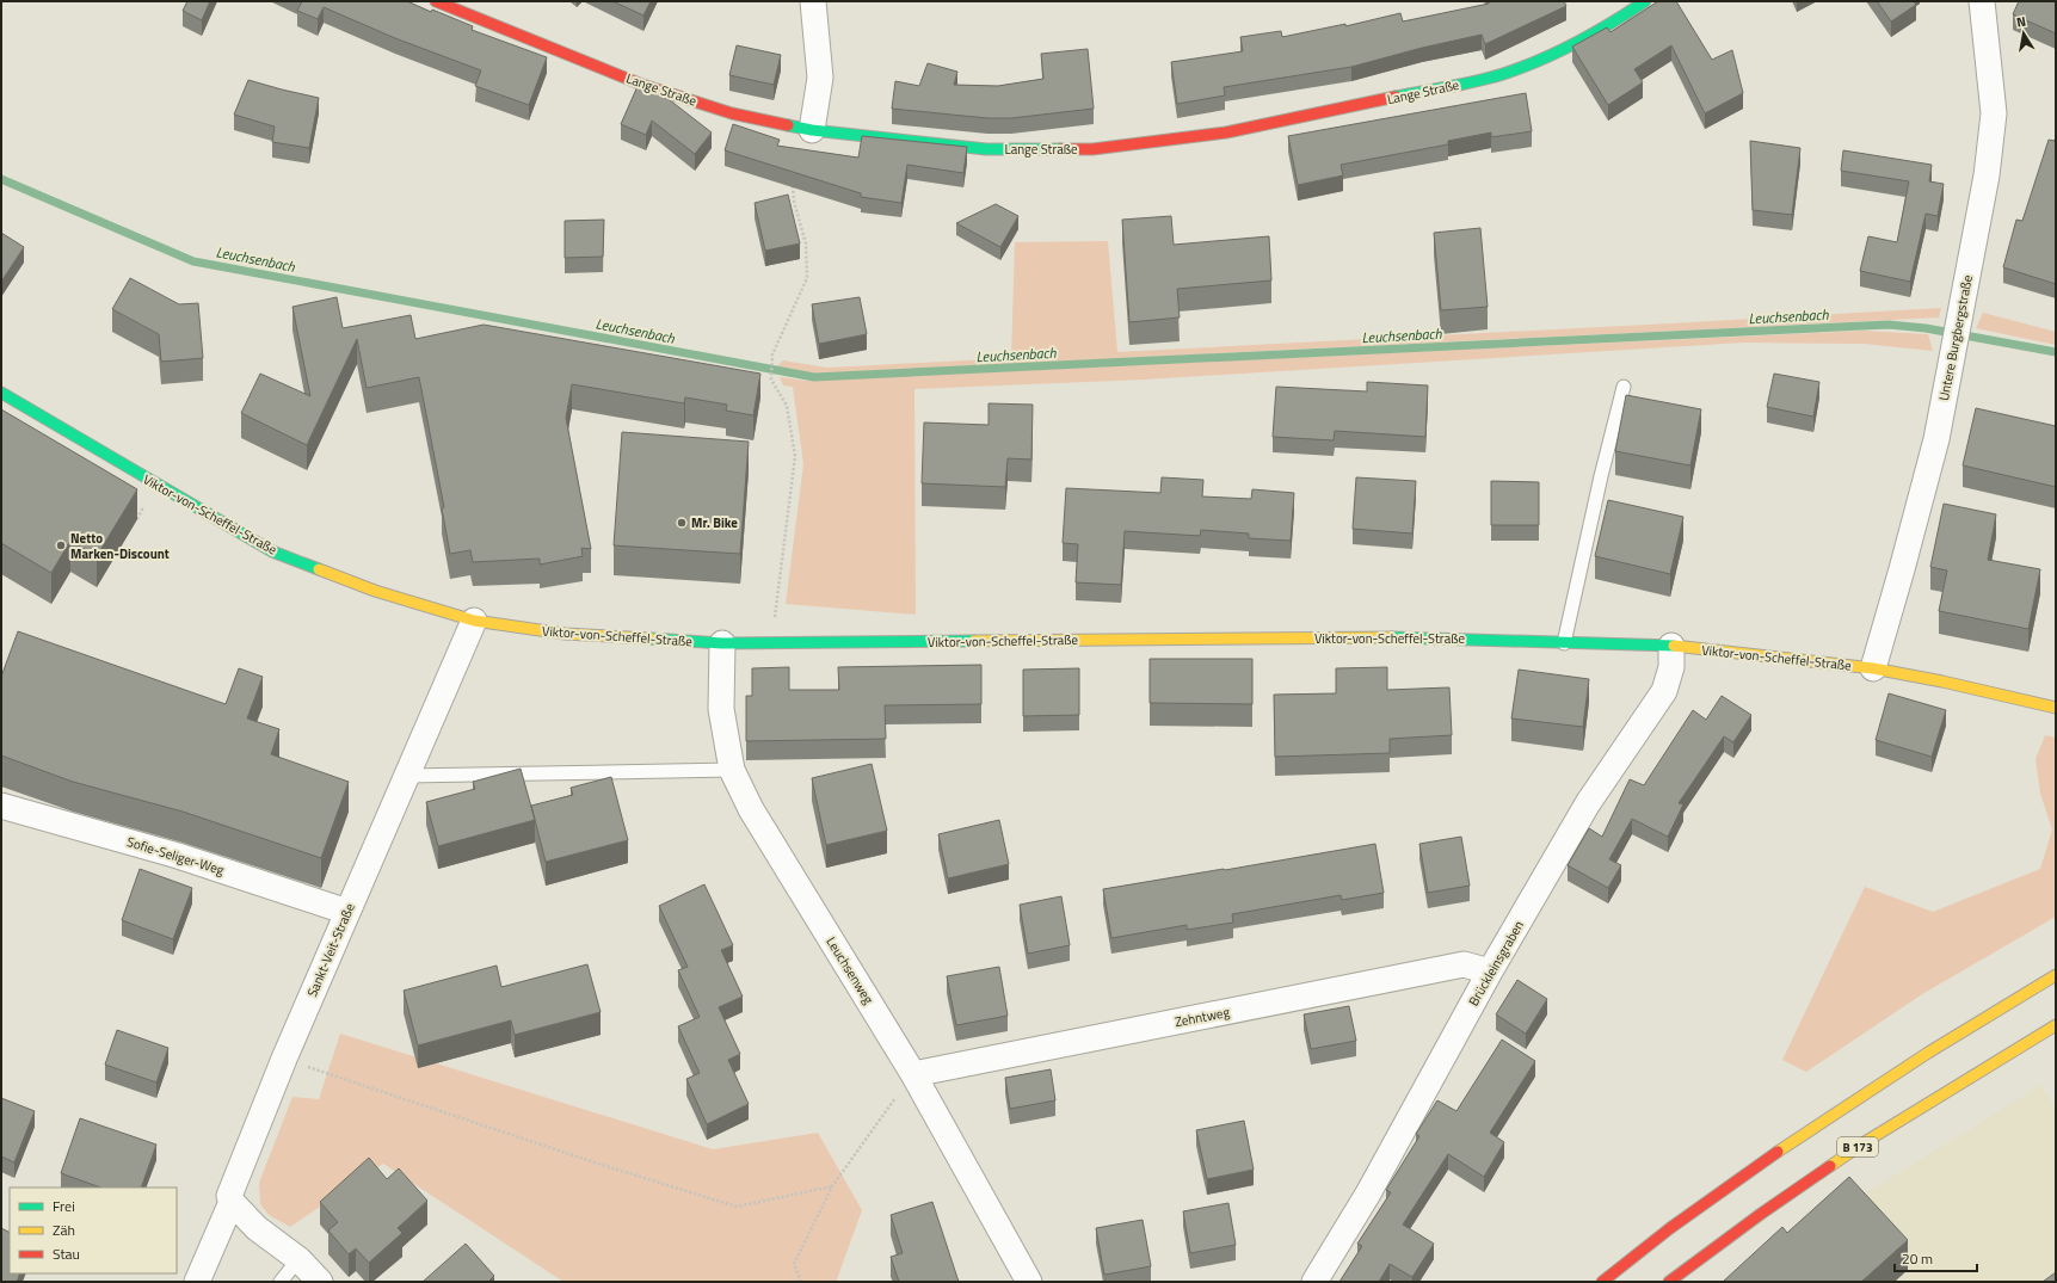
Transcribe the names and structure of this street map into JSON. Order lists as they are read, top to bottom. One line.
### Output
{"streets":{"main road":["Lange Straße","Viktor-von-Scheffel-Straße","B 173"],"street":["Untere Burgbergstraße","Sofie-Seliger-Weg","Sankt-Veit-Straße","Brückleinsgraben","Leuchsenweg","Zehntweg"]},"crossings":[["Untere Burgbergstraße","Viktor-von-Scheffel-Straße"],["Viktor-von-Scheffel-Straße","Sankt-Veit-Straße"],["Viktor-von-Scheffel-Straße","Brückleinsgraben"],["Viktor-von-Scheffel-Straße","Leuchsenweg"],["Sofie-Seliger-Weg","Sankt-Veit-Straße"],["Brückleinsgraben","Zehntweg"],["Leuchsenweg","Zehntweg"]],"water":["Leuchsenbach"],"places":["Mr. Bike","Netto Marken-Discount"],"legend":["Frei","Zäh","Stau"],"scale_bar":"20 m","north":"top"}
